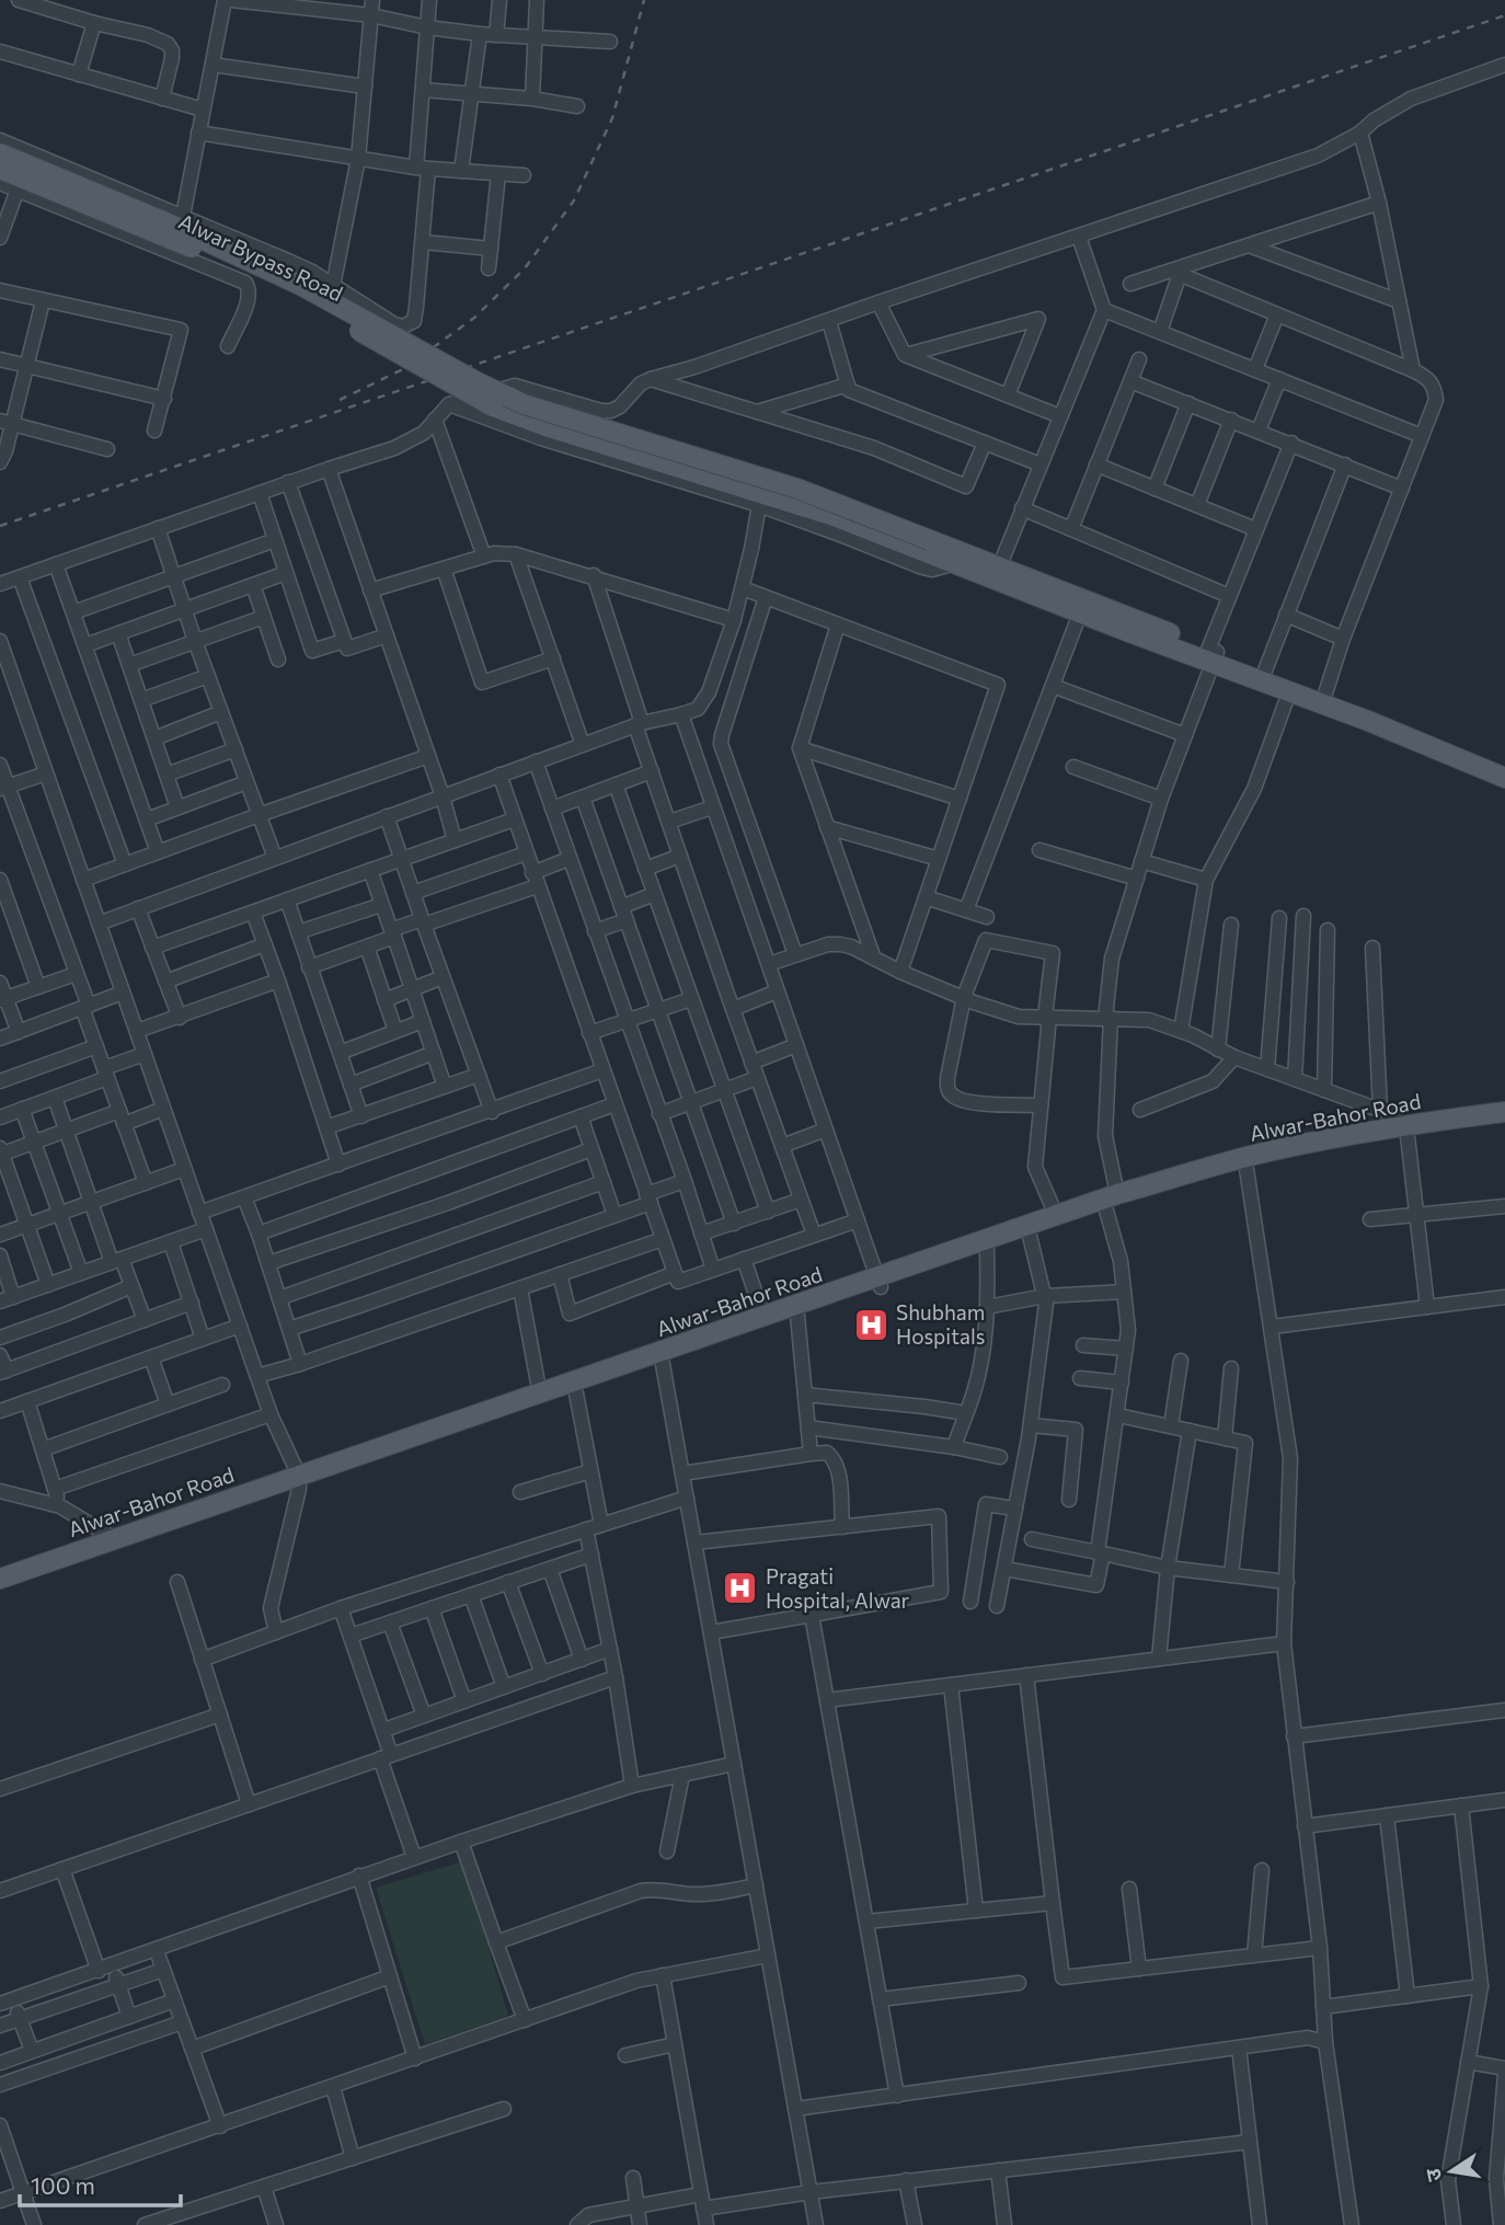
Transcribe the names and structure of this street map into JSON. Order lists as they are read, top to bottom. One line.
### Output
{"streets":{"main road":["Alwar Bypass Road","Alwar-Bahor Road"]},"places":{"hospital":["Shubham Hospitals","Pragati Hospital, Alwar"]},"scale_bar":"100 m","north":"left"}
